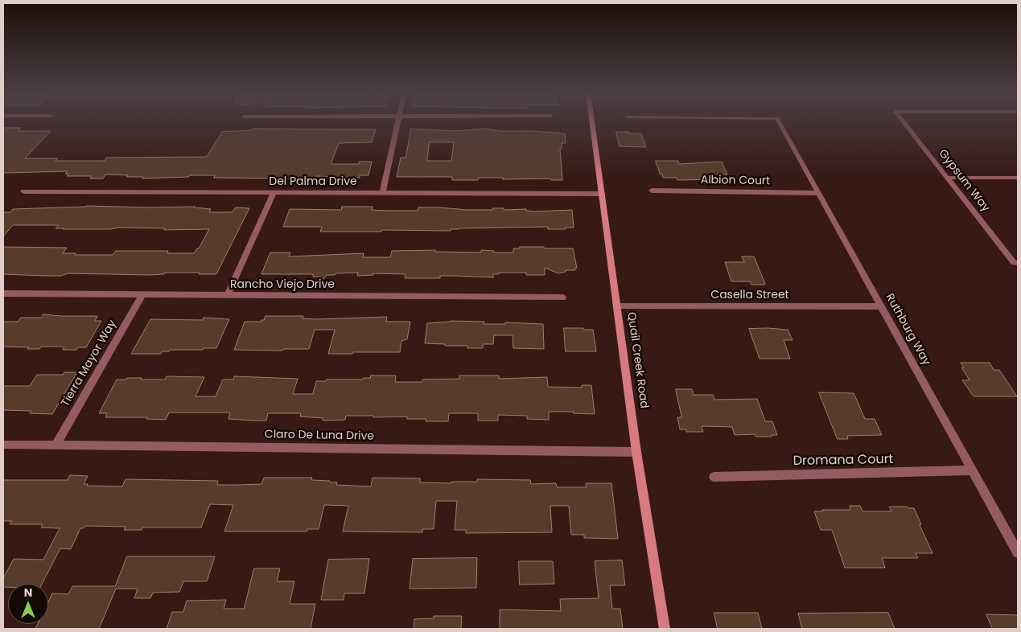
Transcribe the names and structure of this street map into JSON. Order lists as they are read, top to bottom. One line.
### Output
{"streets":{"street":["Albion Court","Gypsum Way","Del Palma Drive","Rancho Viejo Drive","Casella Street","Ruthburg Way","Quail Creek Road","Tierra Mayor Way","Claro De Luna Drive","Dromana Court"]},"crossings":[["Albion Court","Ruthburg Way"],["Del Palma Drive","Quail Creek Road"],["Rancho Viejo Drive","Tierra Mayor Way"],["Casella Street","Ruthburg Way"],["Casella Street","Quail Creek Road"],["Ruthburg Way","Dromana Court"],["Quail Creek Road","Claro De Luna Drive"],["Tierra Mayor Way","Claro De Luna Drive"]],"north":"top"}
